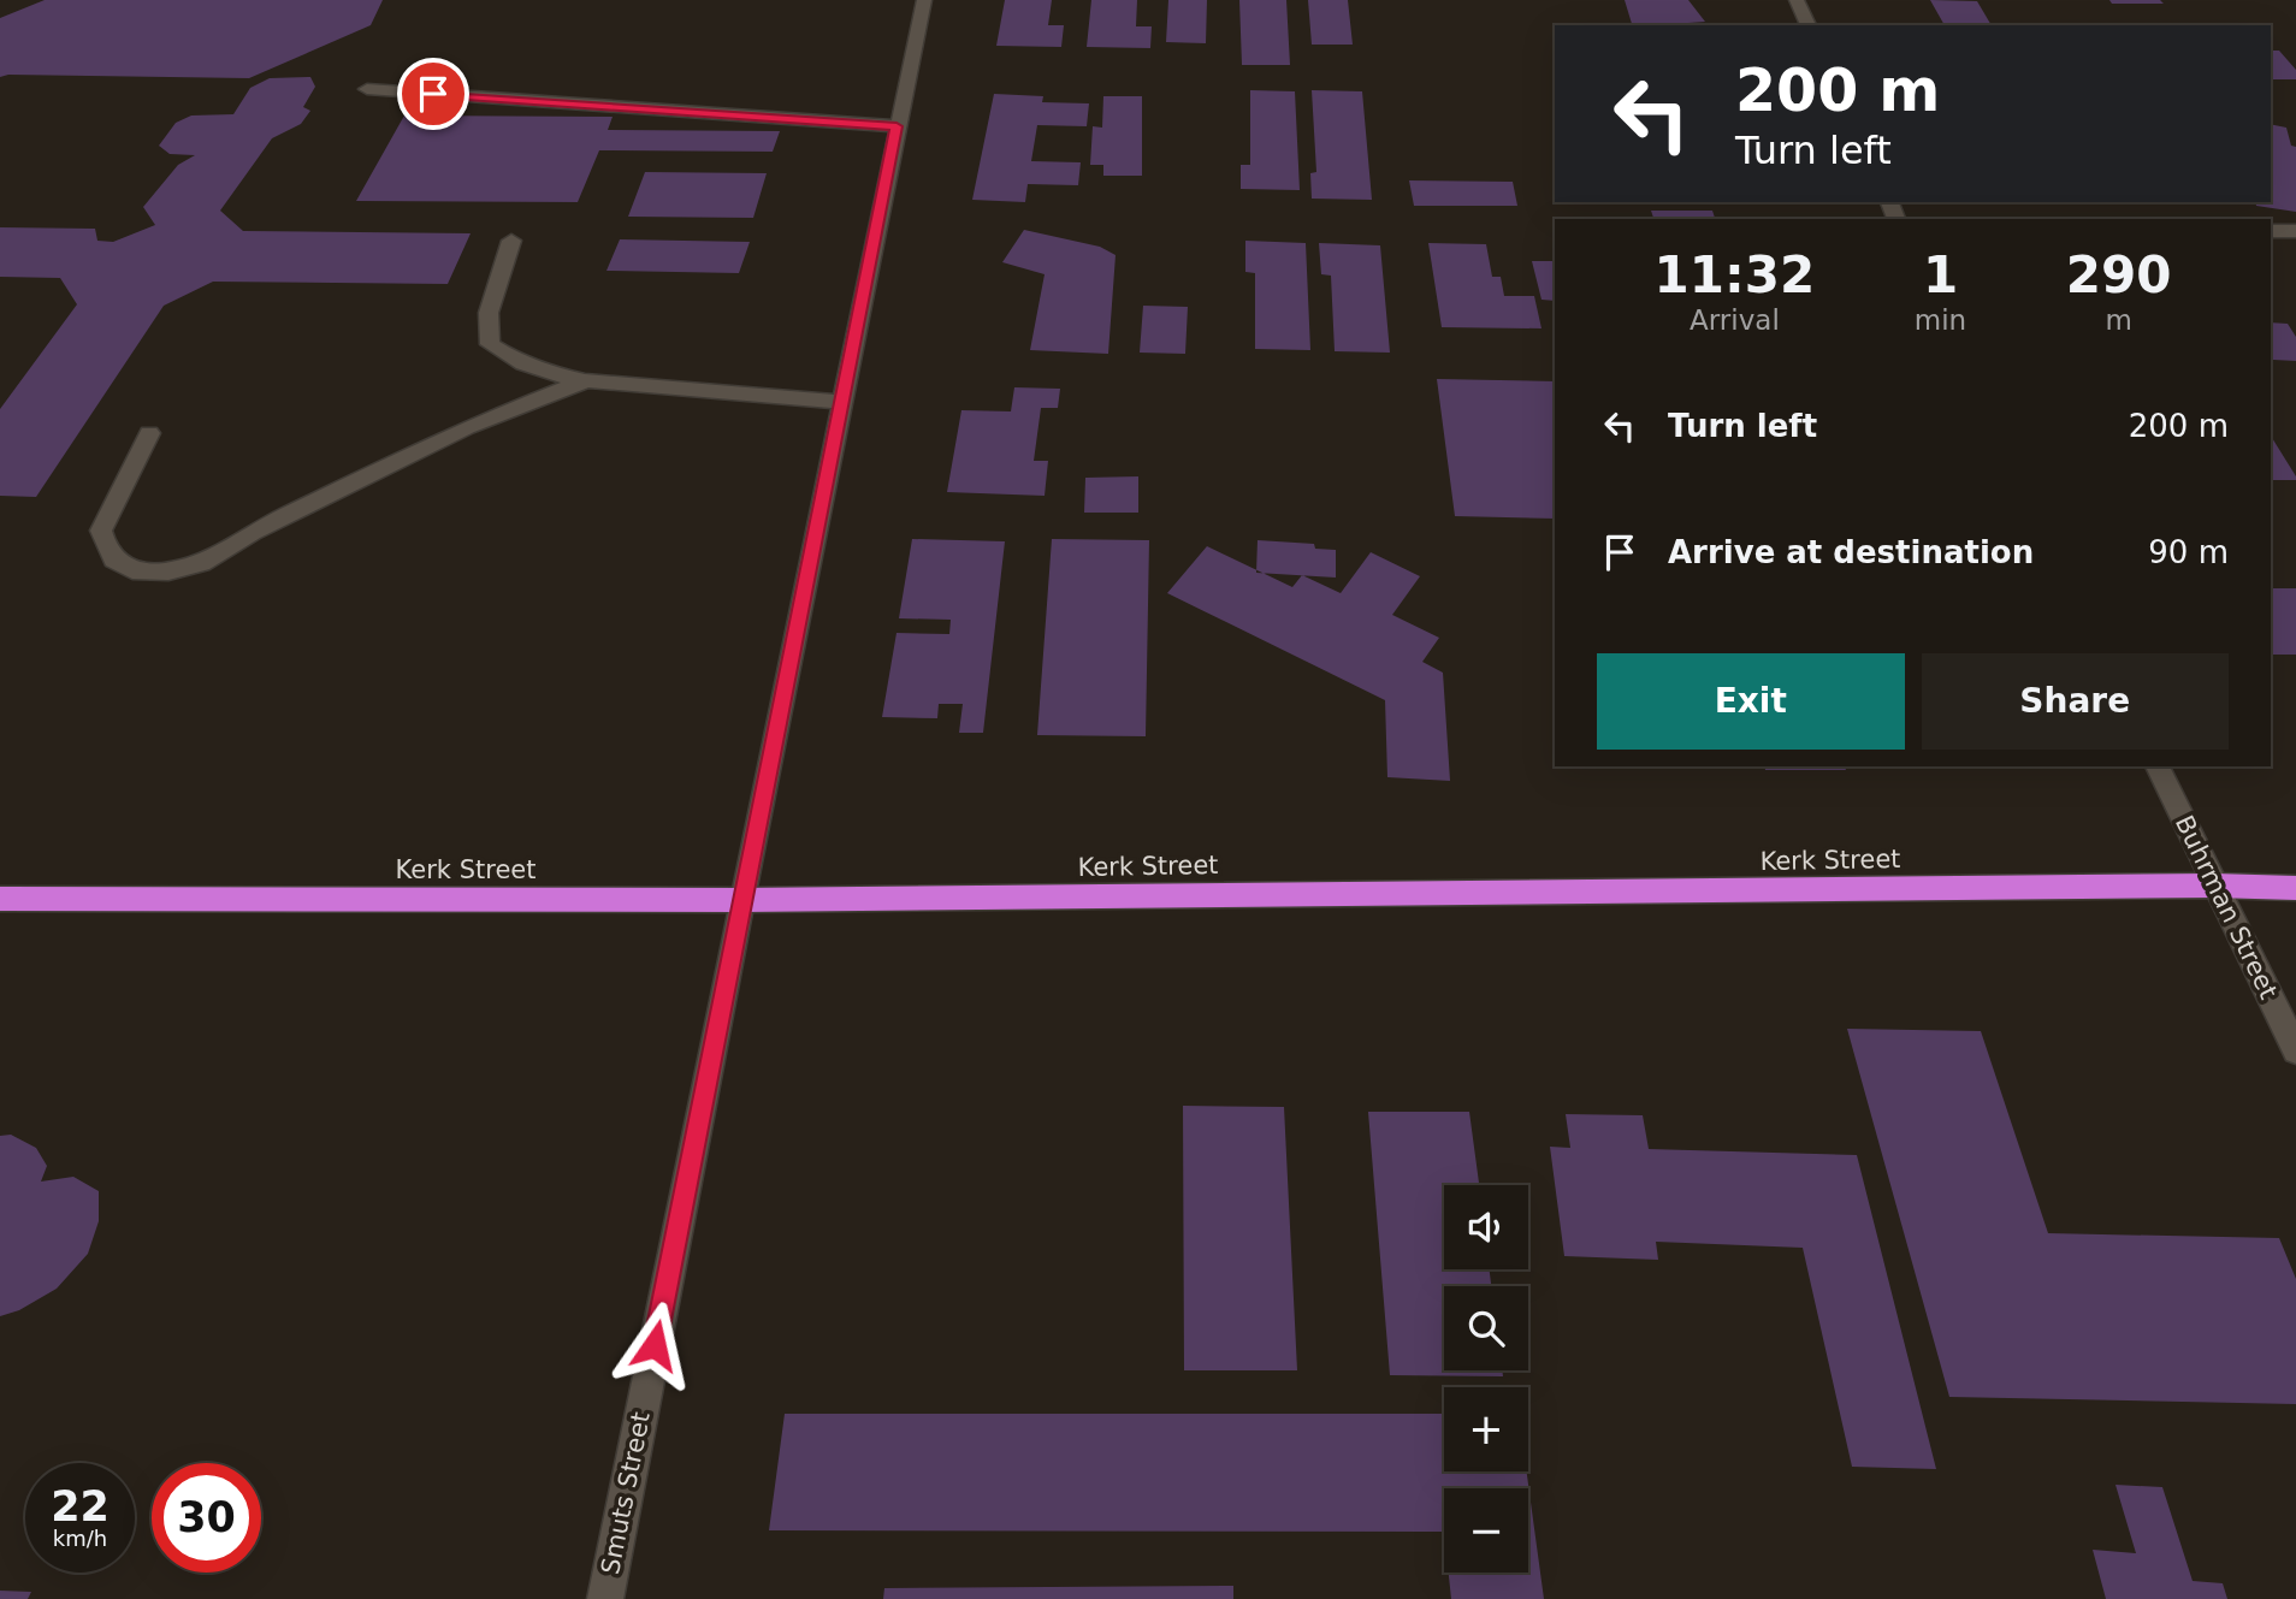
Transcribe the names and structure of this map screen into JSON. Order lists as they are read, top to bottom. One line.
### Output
{"streets":{"highway":["Kerk Street"],"street":["Buhrman Street","Smuts Street"]},"crossings":[["Kerk Street","Buhrman Street"],["Kerk Street","Smuts Street"]],"page":{"turn":["200 m","Turn left"],"eta":["11:32","Arrival","1","min","290","m"],"list":[{"name":"Turn left","value":"200 m"},{"name":"Arrive at destination","value":"90 m"}],"buttons":["Exit","Share"],"map_buttons":["+","−"],"speed":"22 km/h","limit":"30"}}
